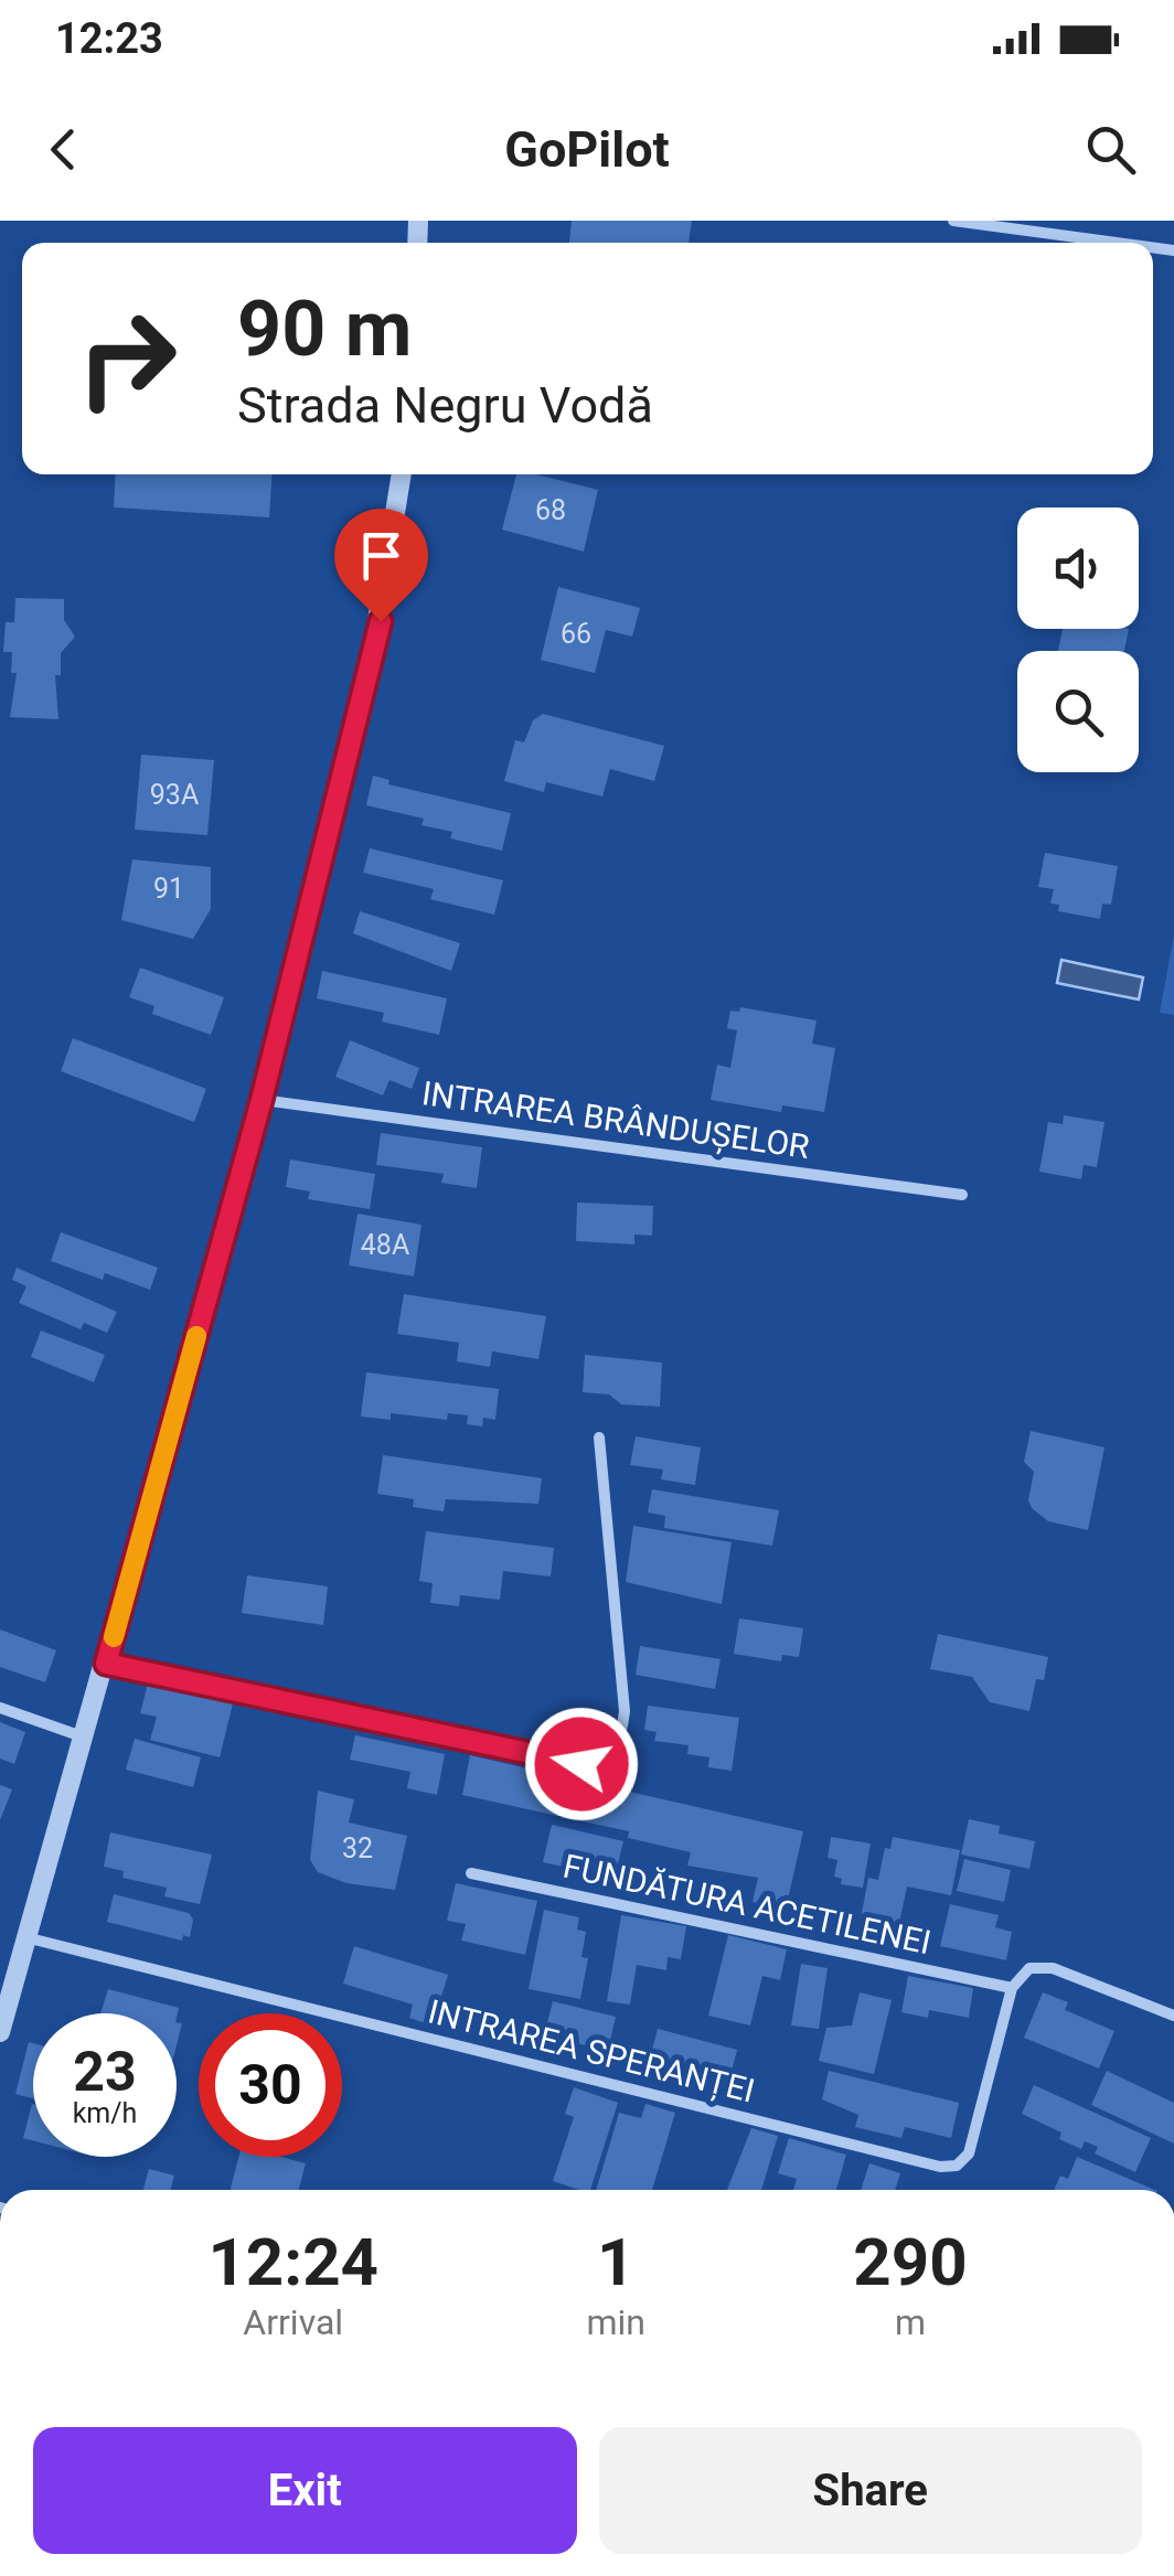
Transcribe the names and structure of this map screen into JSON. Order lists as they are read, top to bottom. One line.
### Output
{"streets":{"street":["INTRAREA BRÂNDUȘELOR","FUNDĂTURA ACETILENEI","INTRAREA SPERANȚEI"]},"crossings":[["FUNDĂTURA ACETILENEI","INTRAREA SPERANȚEI"]],"house_numbers":["68","66","93A","91","48A","32"],"page":{"status":"12:23","header":"GoPilot","turn":["90 m","Strada Negru Vodă"],"speed":"23 km/h","limit":"30","eta":["12:24","Arrival","1","min","290","m"],"buttons":["Exit","Share"]}}
